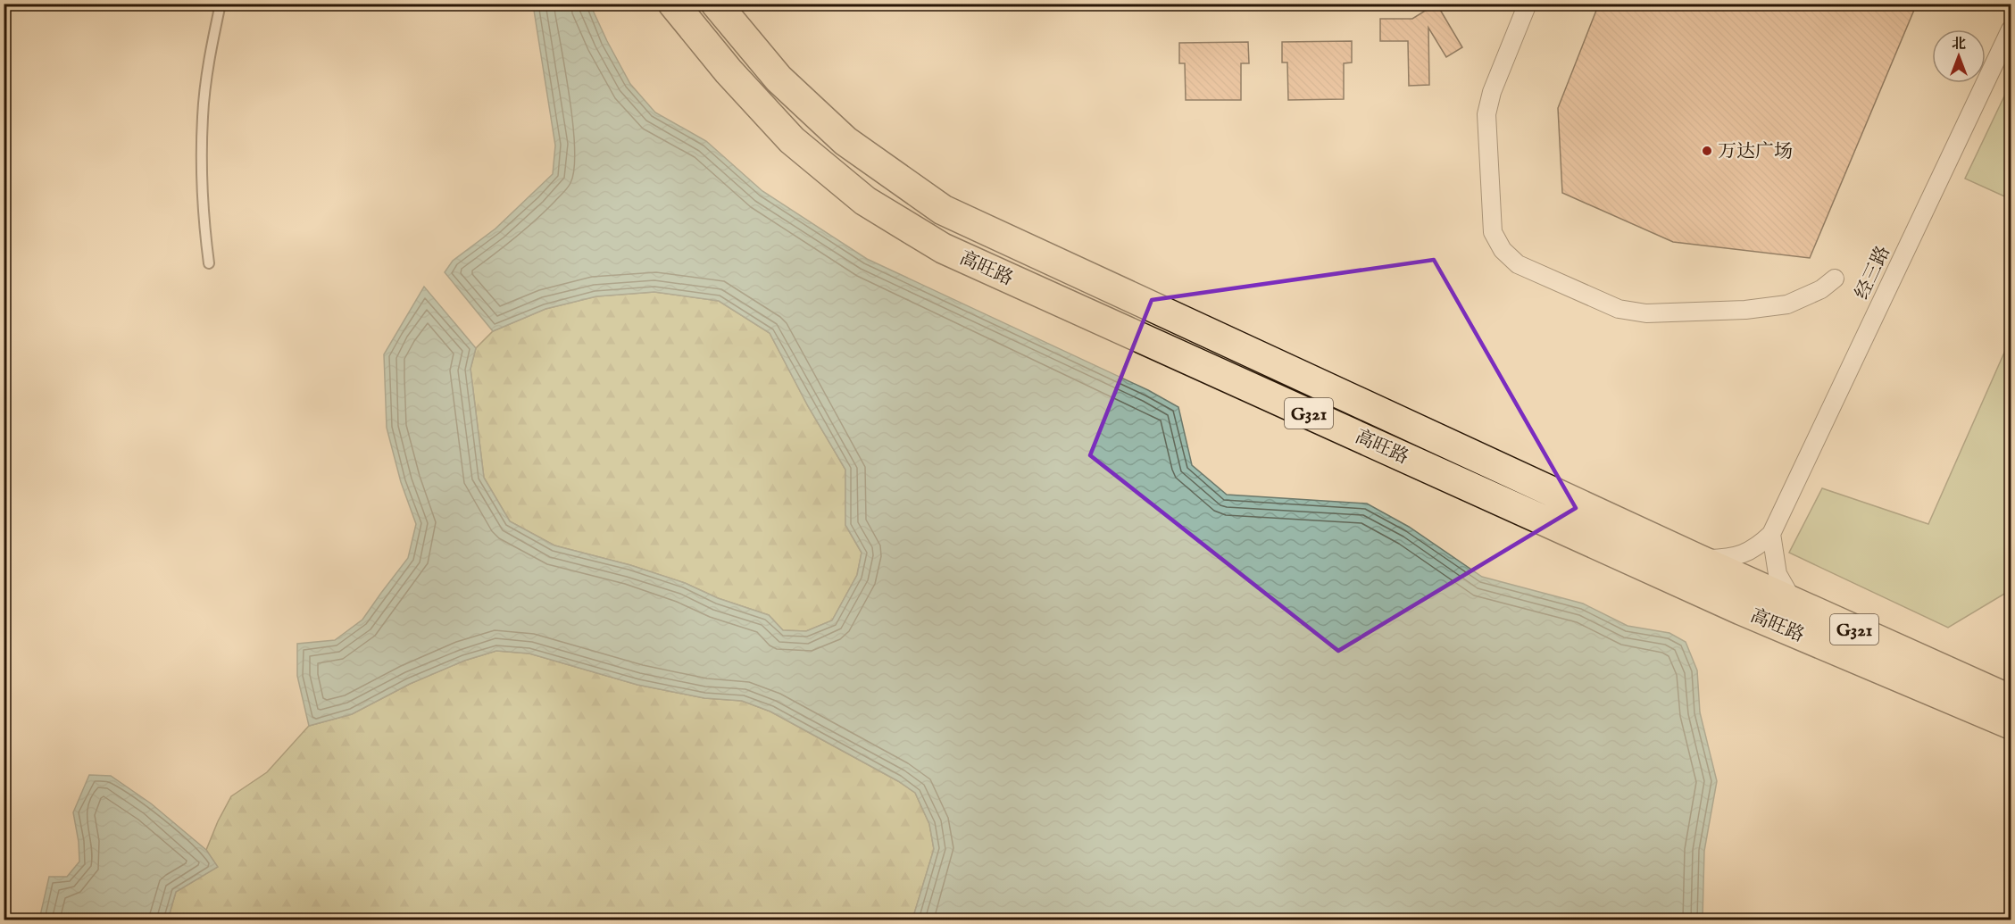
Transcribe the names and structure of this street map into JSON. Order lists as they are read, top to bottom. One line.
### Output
{"streets":{"highway":["高旺路","G321"],"street":["经三路"]},"places":["万达广场"],"north":"top"}
